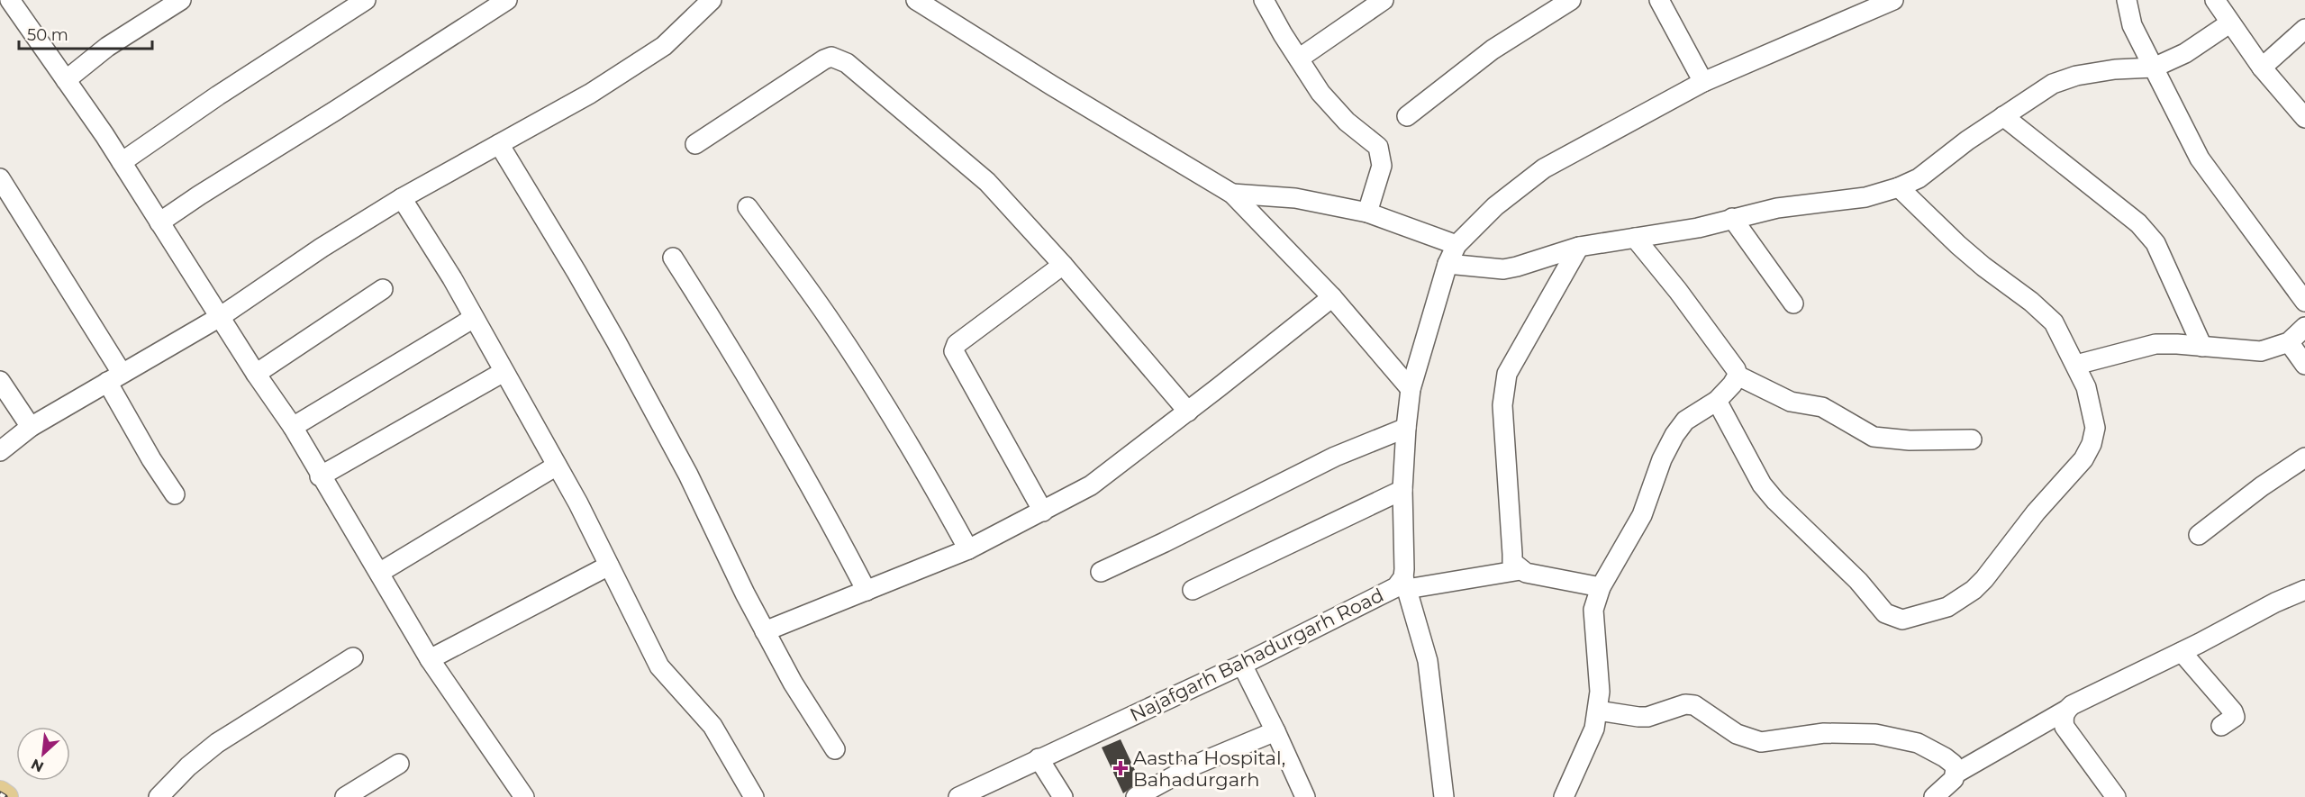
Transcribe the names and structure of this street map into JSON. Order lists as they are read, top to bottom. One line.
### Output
{"streets":{"street":["Najafgarh Bahadurgarh Road"]},"places":{"health":["Aastha Hospital, Bahadurgarh"]},"scale_bar":"50 m","north":"bottom left"}
